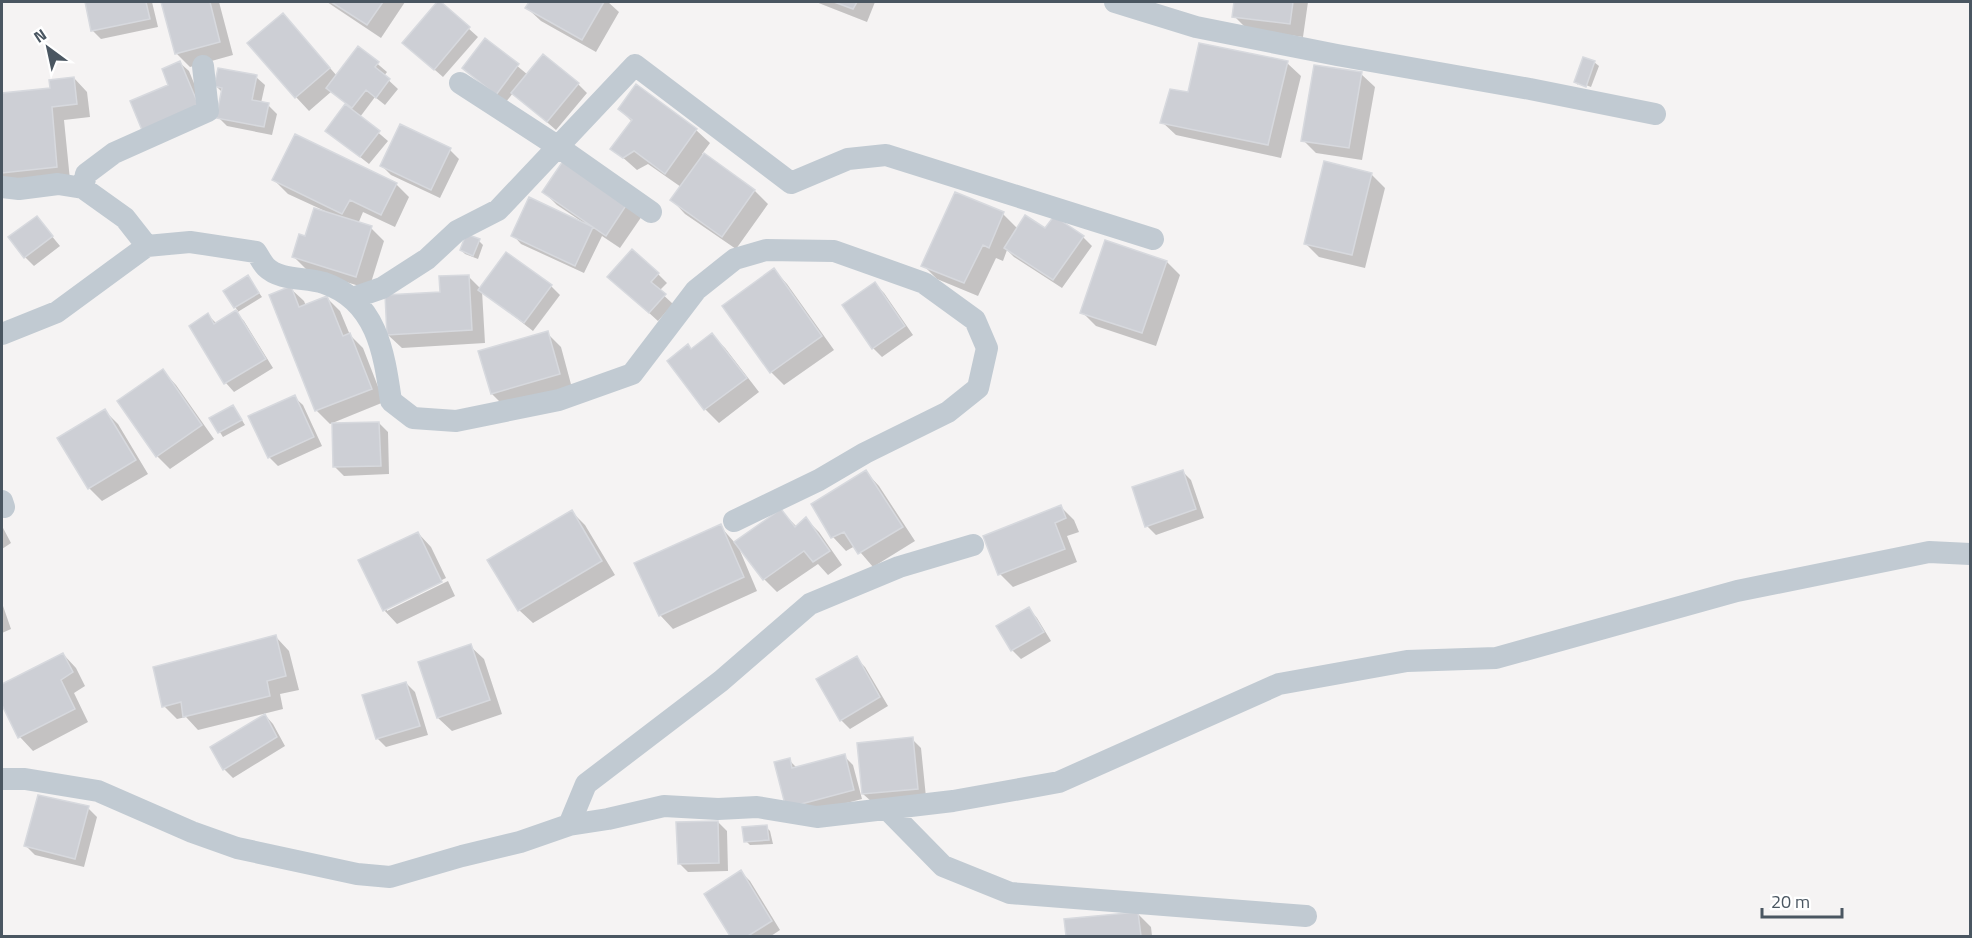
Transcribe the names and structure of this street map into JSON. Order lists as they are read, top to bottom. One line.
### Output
{"scale_bar":"20 m","north":"top left"}
